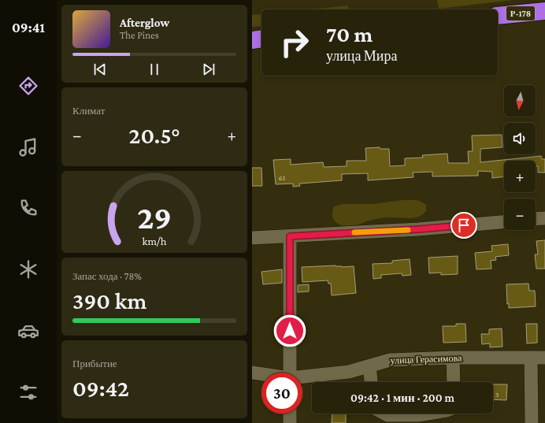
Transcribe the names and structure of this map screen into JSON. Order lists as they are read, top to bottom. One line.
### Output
{"streets":{"highway":["Р-178"],"street":["улица Герасимова"]},"house_numbers":["61","3"],"north":"bottom","page":{"tabs":"09:41","turn":["70 m","улица Мира"],"song":["Afterglow","The Pines"],"map_buttons":["+","−"],"tile":["Климат",["Запас хода · 78%","390 km"],["Прибытие","09:42"]],"heat":["−","20.5°","+"],"limit":"30","trip":"09:42 · 1 мин · 200 m","gauge":["29","km/h"]}}
